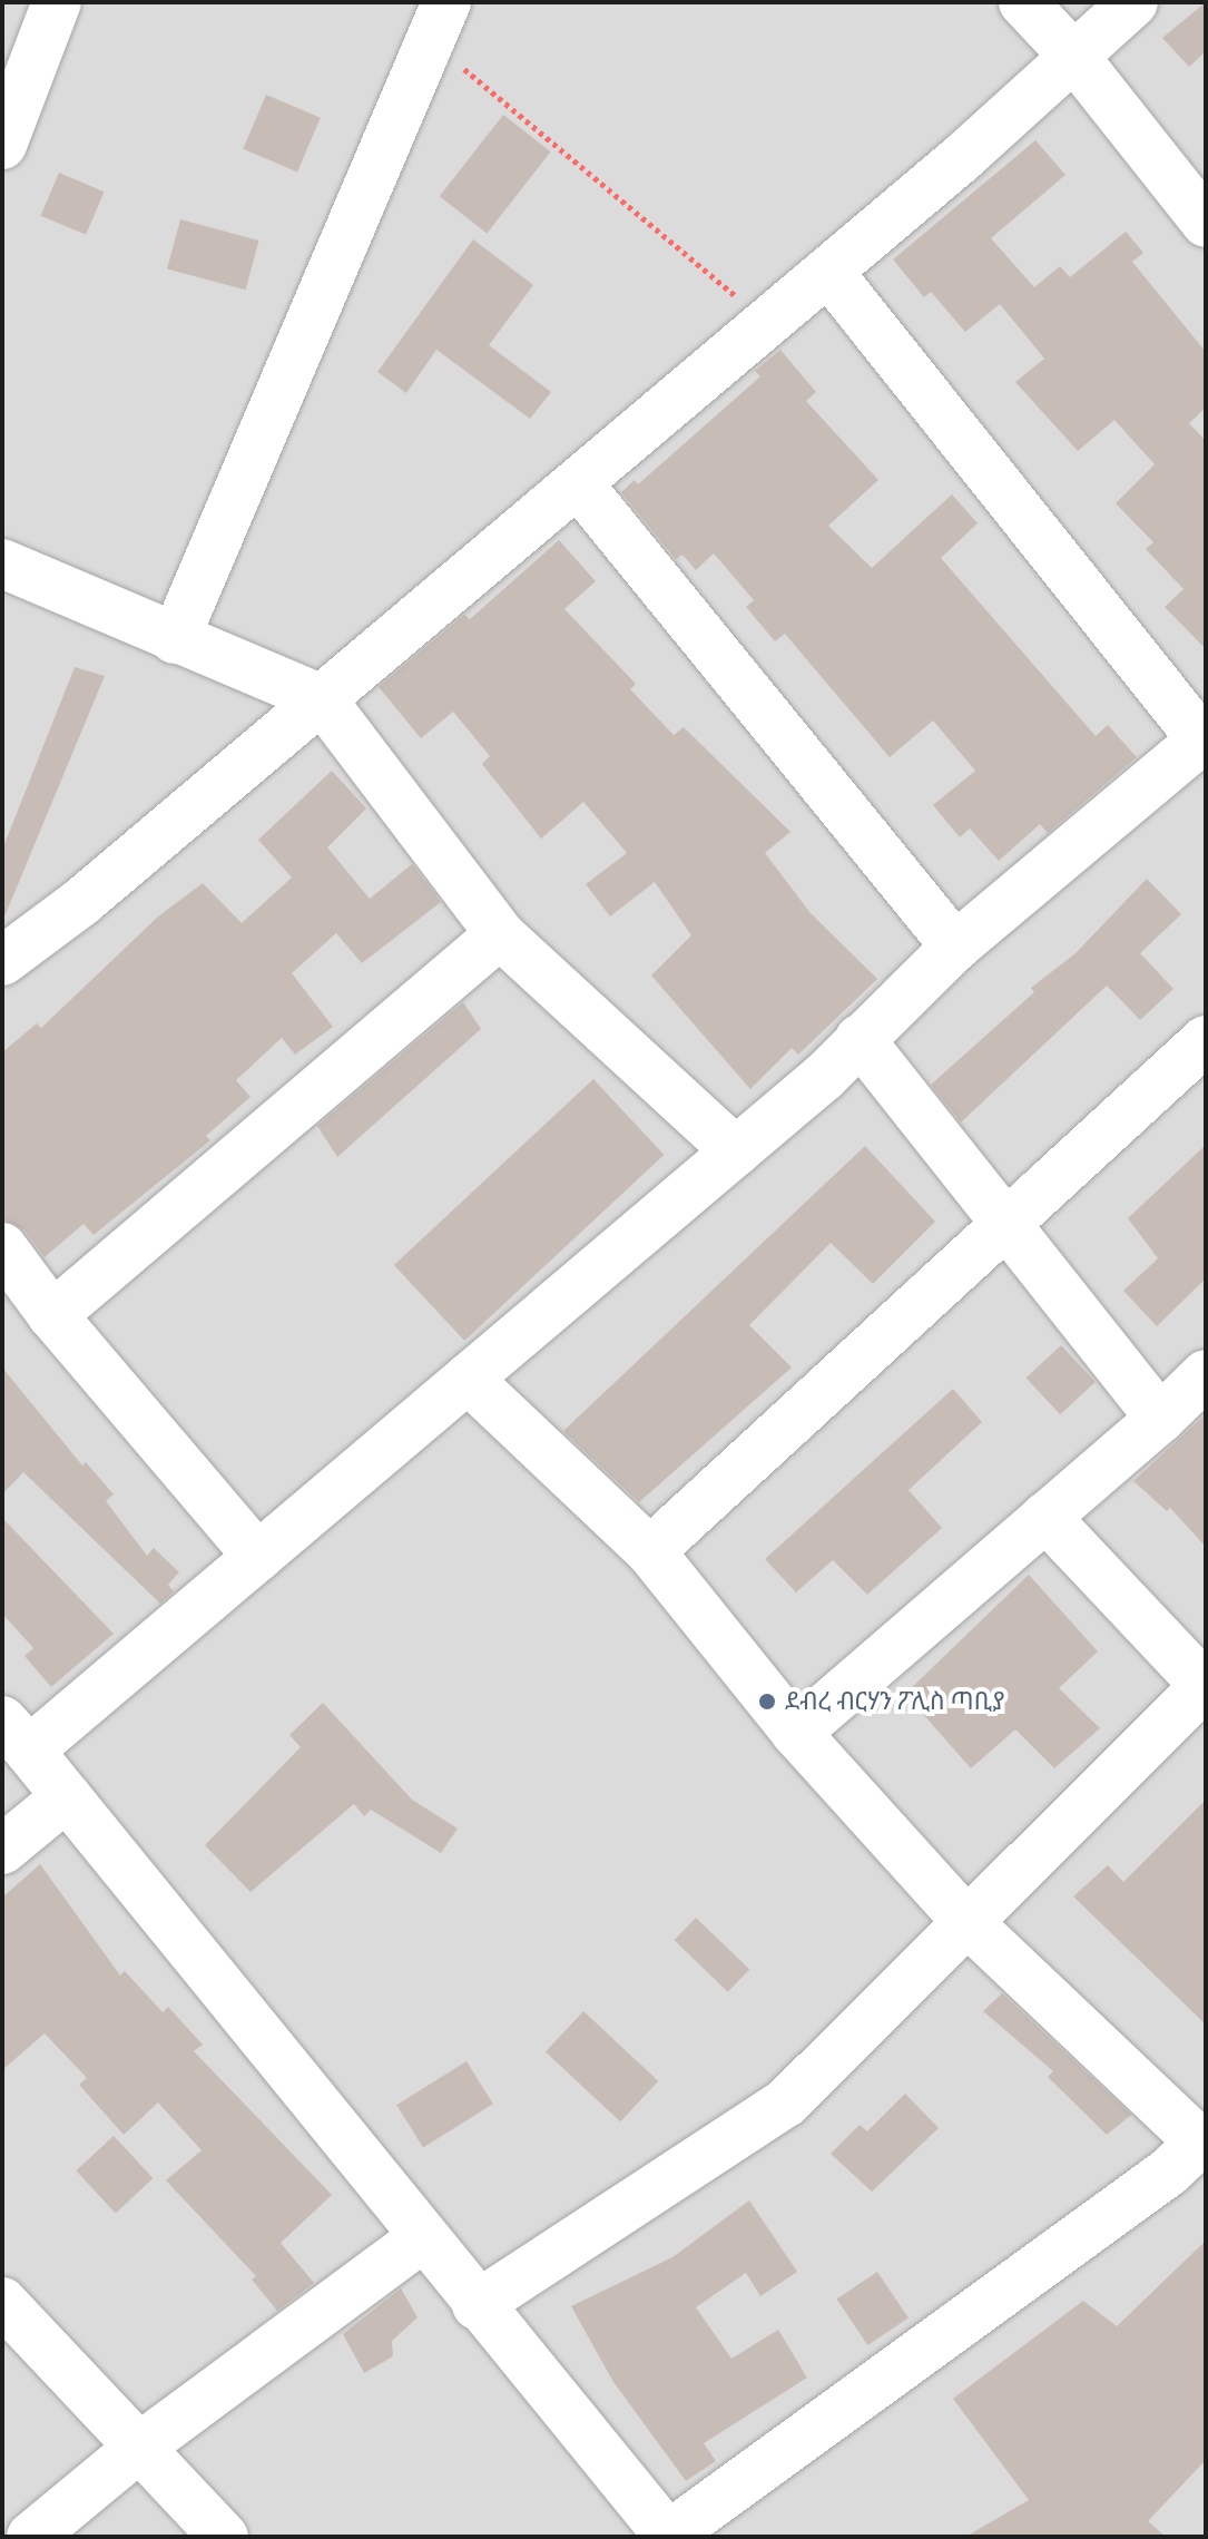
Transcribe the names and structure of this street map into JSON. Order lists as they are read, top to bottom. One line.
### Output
{"places":["ደብረ ብርሃን ፖሊስ ጣቢያ"]}
